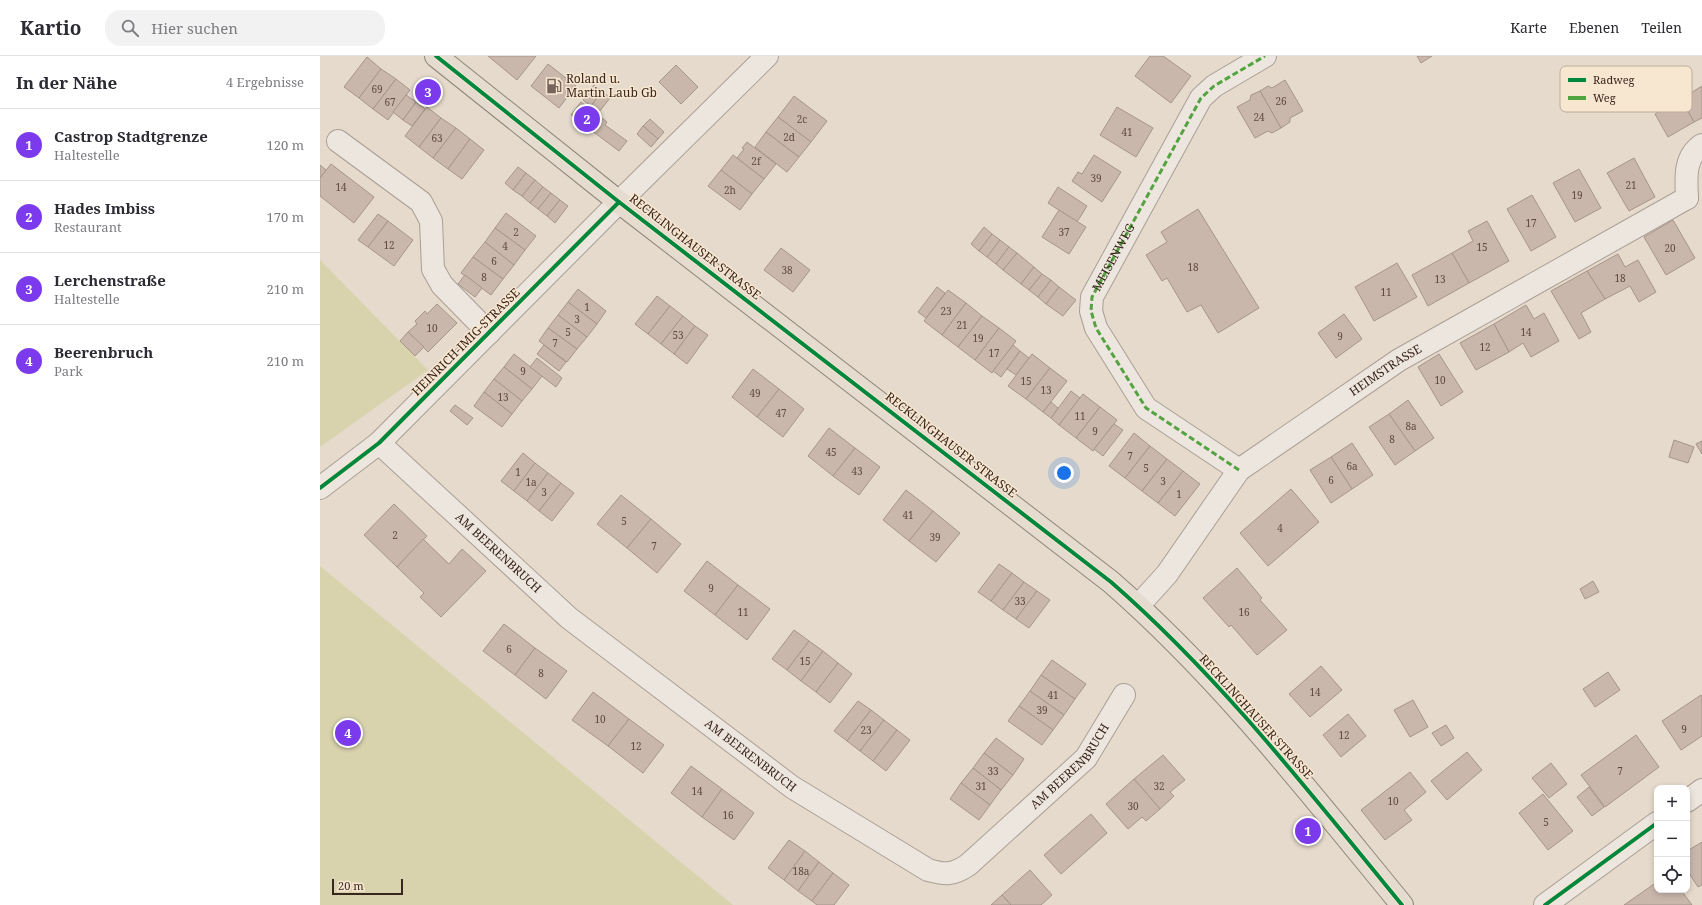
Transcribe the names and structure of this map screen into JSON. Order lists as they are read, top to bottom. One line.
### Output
{"streets":{"main road":["RECKLINGHAUSER STRASSE"],"street":["MEISENWEG","HEINRICH-IMIG-STRASSE","HEIMSTRASSE","AM BEERENBRUCH"]},"crossings":[["RECKLINGHAUSER STRASSE","HEINRICH-IMIG-STRASSE"],["RECKLINGHAUSER STRASSE","HEIMSTRASSE"],["MEISENWEG","HEIMSTRASSE"],["HEINRICH-IMIG-STRASSE","AM BEERENBRUCH"]],"places":{"fuel station":["Roland u. Martin Laub Gb"]},"house_numbers":["69","26","67","24","2c","41","2d","63","2f","39","21","14","2h","19","17","2","37","12","4","15","20","6","18","38","8","18","13","11","1","23","3","21","10","5","14","53","9","19","7","12","17","9","10","15","13","49","13","47","11","8a","9","8","45","7","6a","5","43","1","6","3","1a","3","1","41","5","4","2","39","7","9","33","11","16","6","15","8","14","41","39","10","9","23","12","12","33","7","31","32","14","10","30","16","5","18a"],"legend":["Radweg","Weg"],"scale_bar":"20 m","page":{"header":"Kartio","search":"Hier suchen","nav":["Karte","Ebenen","Teilen"],"heading":["In der Nähe","4 Ergebnisse"],"pins":["3","2","4","1"],"list":[{"mark":"1","name":"Castrop Stadtgrenze","note":"Haltestelle","value":"120 m"},{"mark":"2","name":"Hades Imbiss","note":"Restaurant","value":"170 m"},{"mark":"3","name":"Lerchenstraße","note":"Haltestelle","value":"210 m"},{"mark":"4","name":"Beerenbruch","note":"Park","value":"210 m"}],"map_buttons":["+","−"],"scale":"20 m"}}
